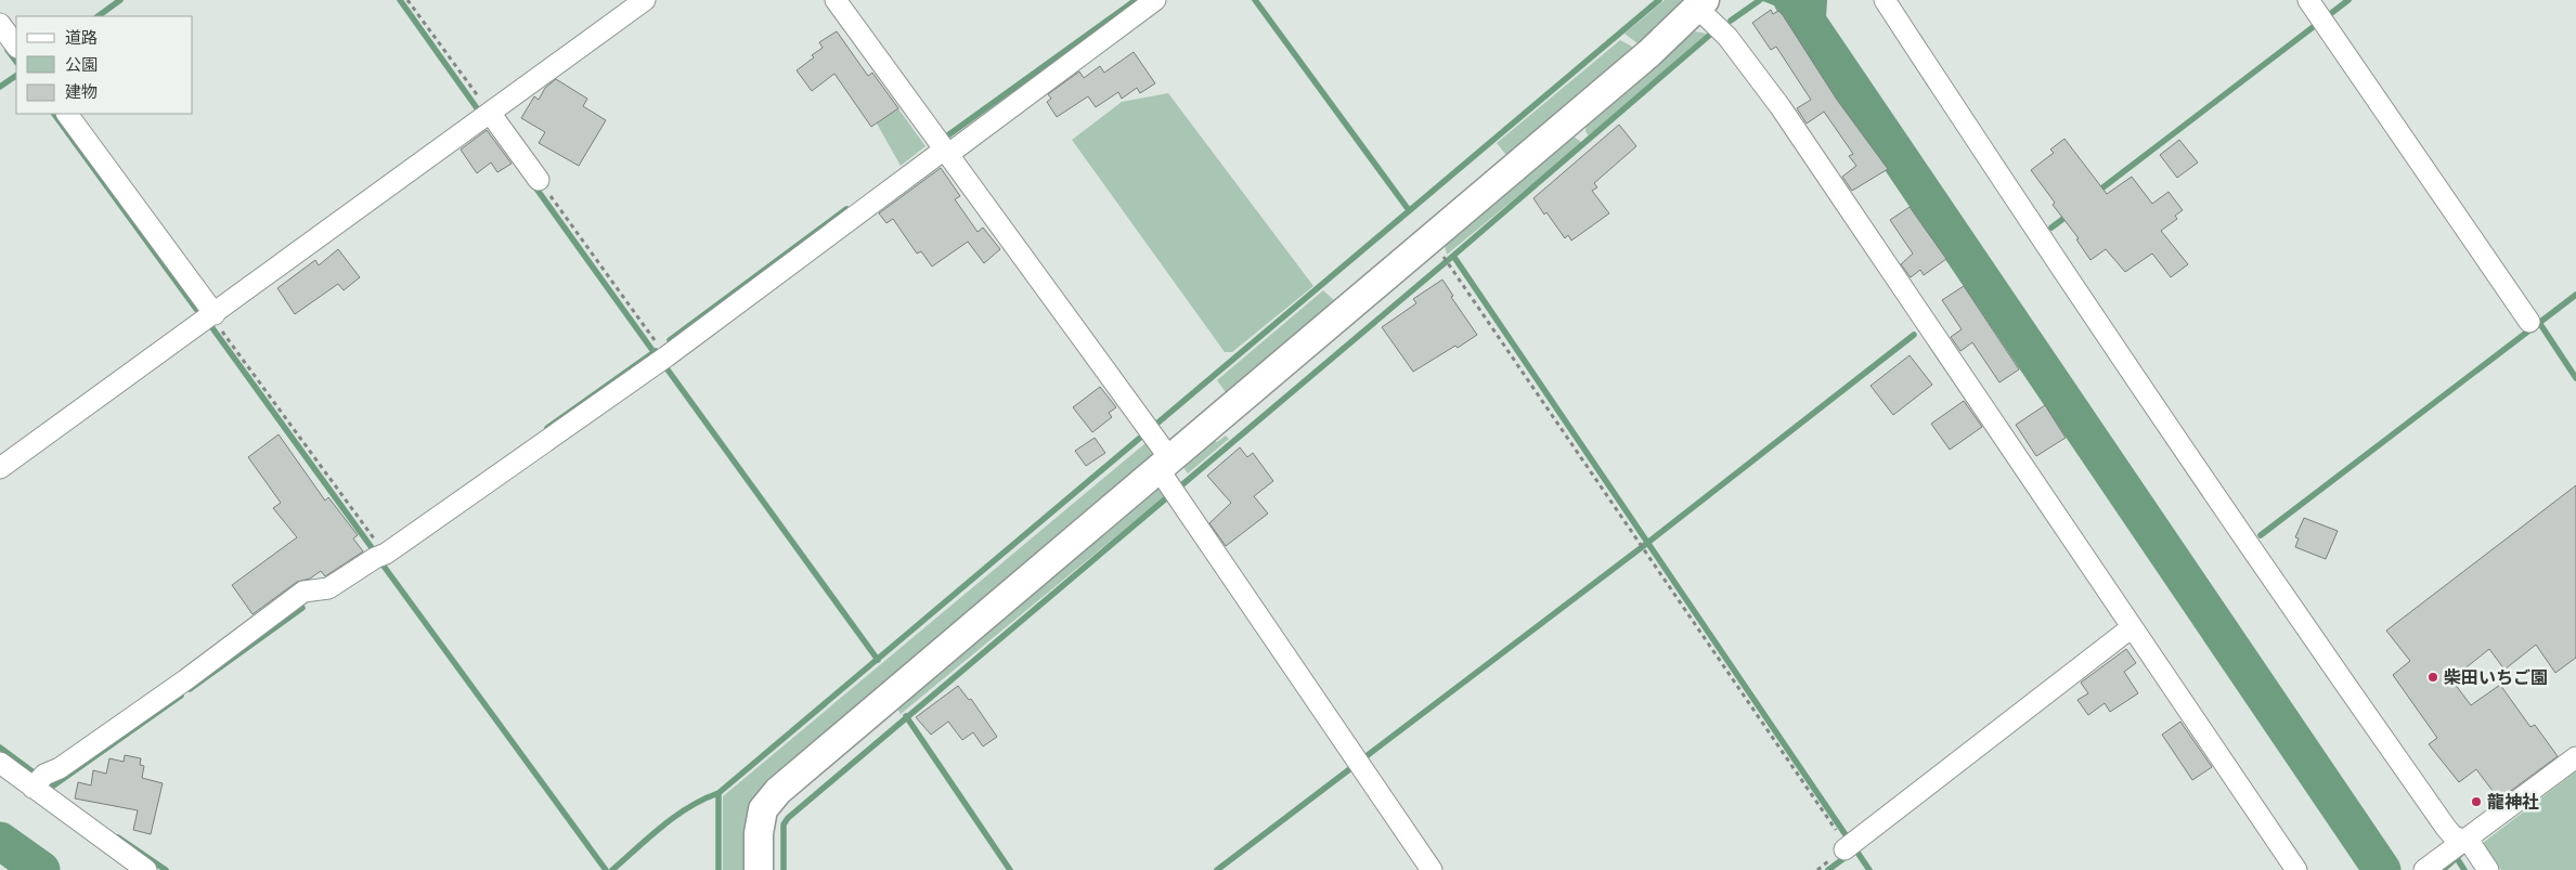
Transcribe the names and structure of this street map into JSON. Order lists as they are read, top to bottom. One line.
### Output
{"places":["柴田いちご園","龍神社"],"legend":["道路","公園","建物"]}
